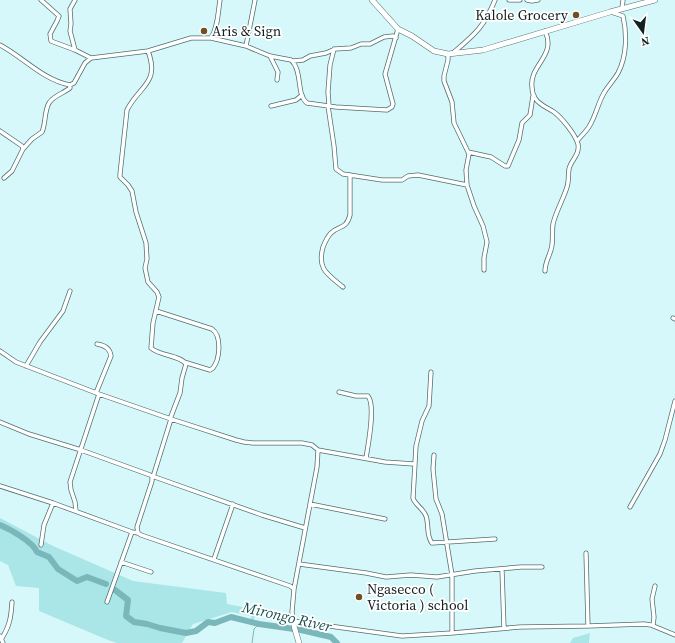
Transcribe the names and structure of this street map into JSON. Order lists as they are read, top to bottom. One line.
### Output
{"water":["Mirongo River"],"places":["Kalole Grocery","Aris & Sign","Ngasecco ( Victoria ) school"],"north":"bottom"}
